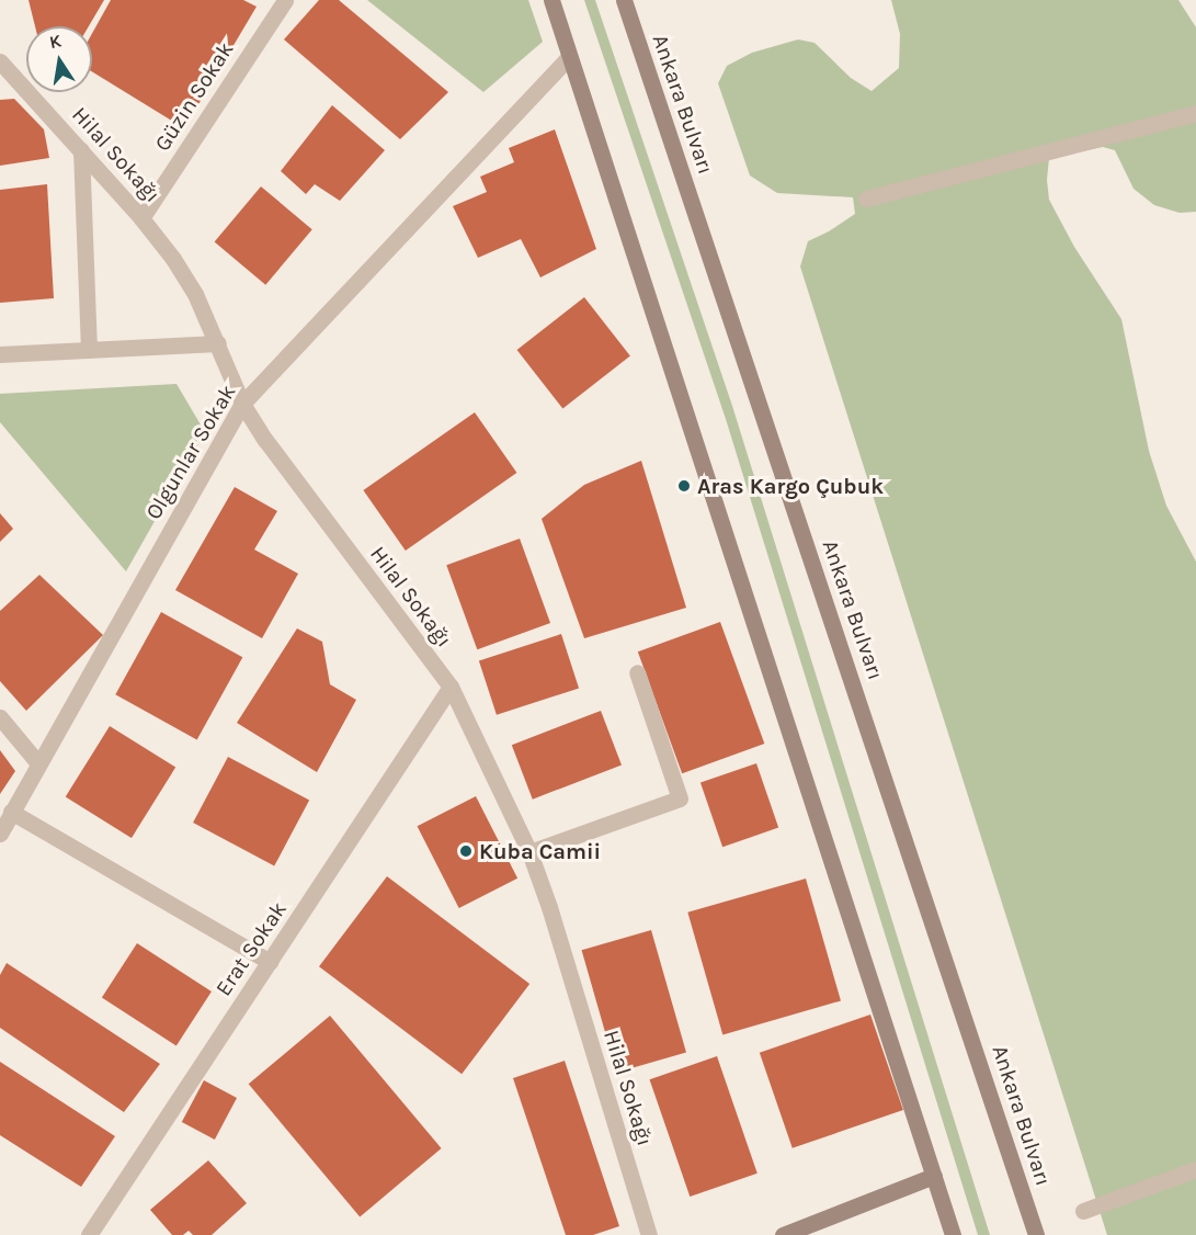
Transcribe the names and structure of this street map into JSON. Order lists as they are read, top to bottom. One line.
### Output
{"streets":{"main road":["Ankara Bulvarı"],"street":["Güzin Sokak","Hilal Sokağı","Olgunlar Sokak","Erat Sokak"]},"crossings":[["Güzin Sokak","Hilal Sokağı"],["Hilal Sokağı","Olgunlar Sokak"],["Hilal Sokağı","Erat Sokak"]],"places":["Aras Kargo Çubuk","Kuba Camii"],"north":"top"}
